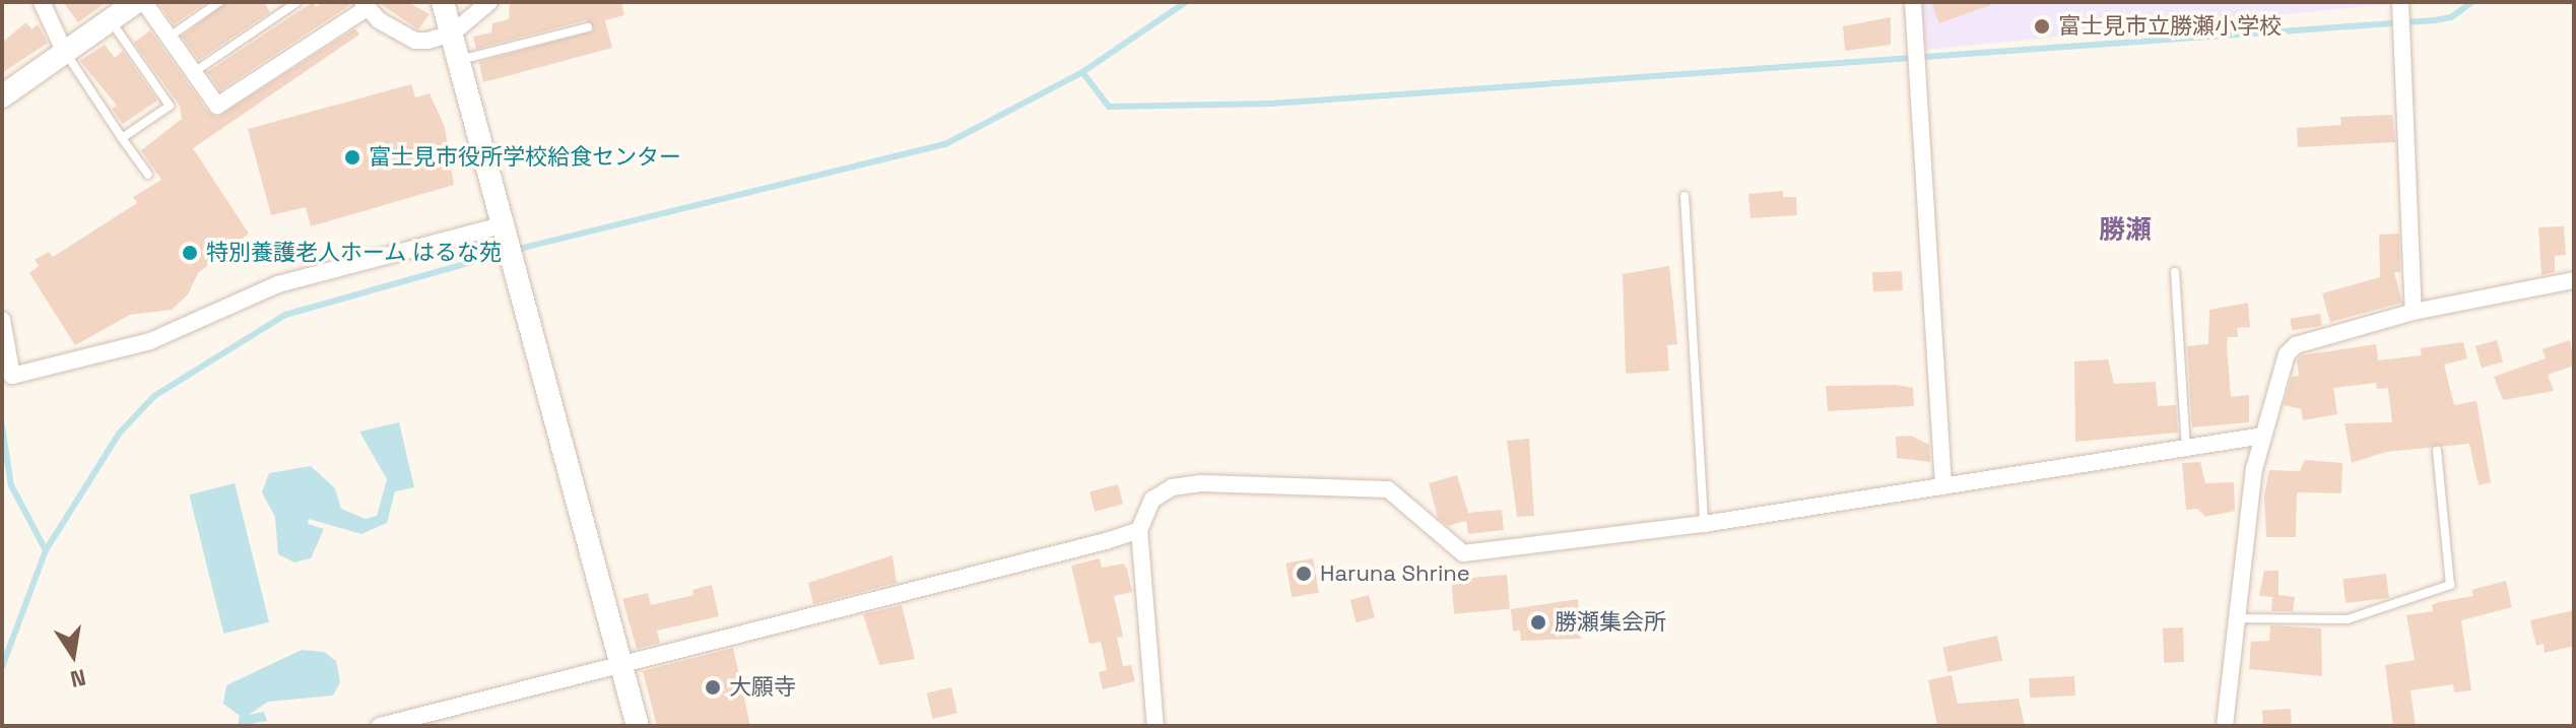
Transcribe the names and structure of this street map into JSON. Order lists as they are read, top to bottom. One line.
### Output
{"districts":["勝瀬"],"places":["富士見市立勝瀬小学校","富士見市役所学校給食センター","特別養護老人ホーム はるな苑","Haruna Shrine","勝瀬集会所","大願寺"],"north":"bottom"}
